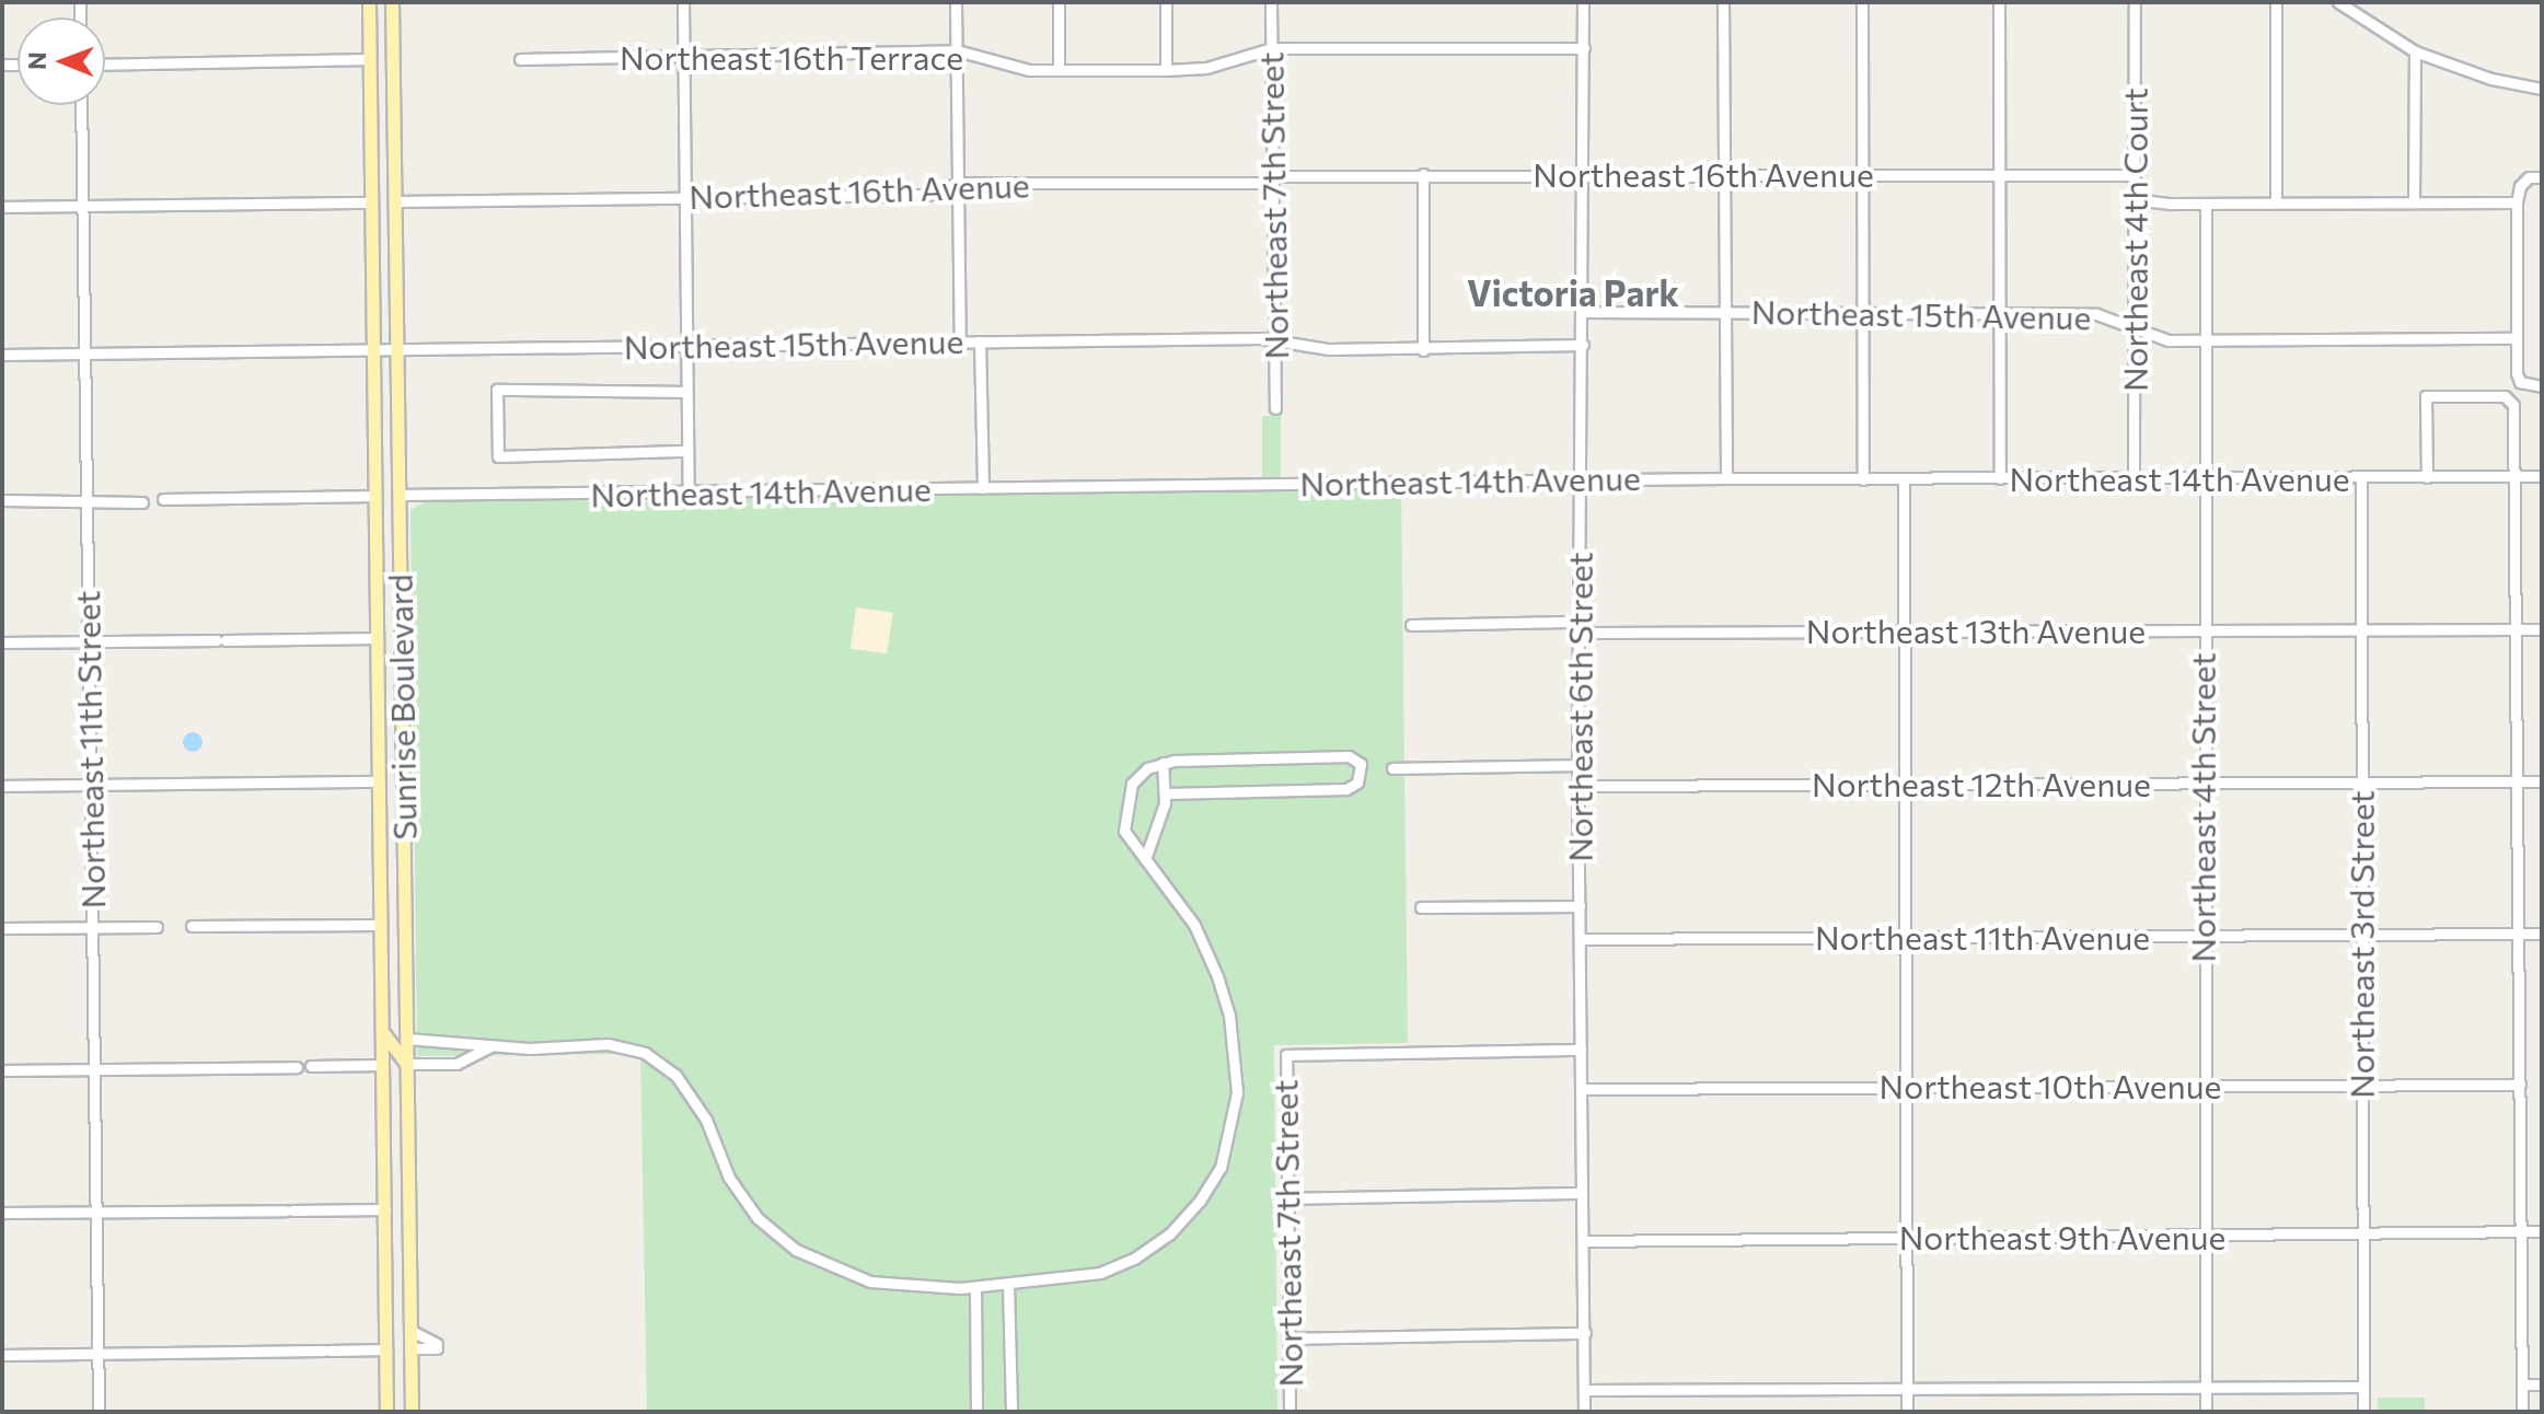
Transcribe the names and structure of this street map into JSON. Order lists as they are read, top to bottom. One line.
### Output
{"streets":{"main road":["Sunrise Boulevard"],"street":["Northeast 16th Terrace","Northeast 16th Avenue","Northeast 7th Street","Northeast 4th Court","Northeast 15th Avenue","Northeast 14th Avenue","Northeast 13th Avenue","Northeast 6th Street","Northeast 11th Street","Northeast 12th Avenue","Northeast 4th Street","Northeast 11th Avenue","Northeast 3rd Street","Northeast 10th Avenue","Northeast 9th Avenue"]},"crossings":[["Northeast 16th Terrace","Northeast 7th Street"],["Northeast 16th Terrace","Northeast 6th Street"],["Northeast 16th Avenue","Northeast 7th Street"],["Northeast 16th Avenue","Northeast 4th Court"],["Northeast 16th Avenue","Sunrise Boulevard"],["Northeast 16th Avenue","Northeast 6th Street"],["Northeast 7th Street","Northeast 15th Avenue"],["Northeast 7th Street","Northeast 6th Street"],["Northeast 4th Court","Northeast 15th Avenue"],["Northeast 4th Court","Northeast 14th Avenue"],["Northeast 15th Avenue","Sunrise Boulevard"],["Northeast 15th Avenue","Northeast 6th Street"],["Northeast 15th Avenue","Northeast 11th Street"],["Northeast 15th Avenue","Northeast 4th Street"],["Northeast 14th Avenue","Sunrise Boulevard"],["Northeast 14th Avenue","Northeast 6th Street"],["Northeast 14th Avenue","Northeast 4th Street"],["Northeast 14th Avenue","Northeast 3rd Street"],["Northeast 13th Avenue","Northeast 6th Street"],["Northeast 13th Avenue","Northeast 4th Street"],["Northeast 13th Avenue","Northeast 3rd Street"],["Northeast 6th Street","Northeast 12th Avenue"],["Northeast 6th Street","Northeast 11th Avenue"],["Northeast 6th Street","Northeast 10th Avenue"],["Northeast 6th Street","Northeast 9th Avenue"],["Northeast 12th Avenue","Northeast 4th Street"],["Northeast 12th Avenue","Northeast 3rd Street"],["Northeast 4th Street","Northeast 11th Avenue"],["Northeast 4th Street","Northeast 10th Avenue"],["Northeast 4th Street","Northeast 9th Avenue"],["Northeast 11th Avenue","Northeast 3rd Street"],["Northeast 3rd Street","Northeast 10th Avenue"],["Northeast 3rd Street","Northeast 9th Avenue"]],"districts":["Victoria Park"],"north":"left"}
